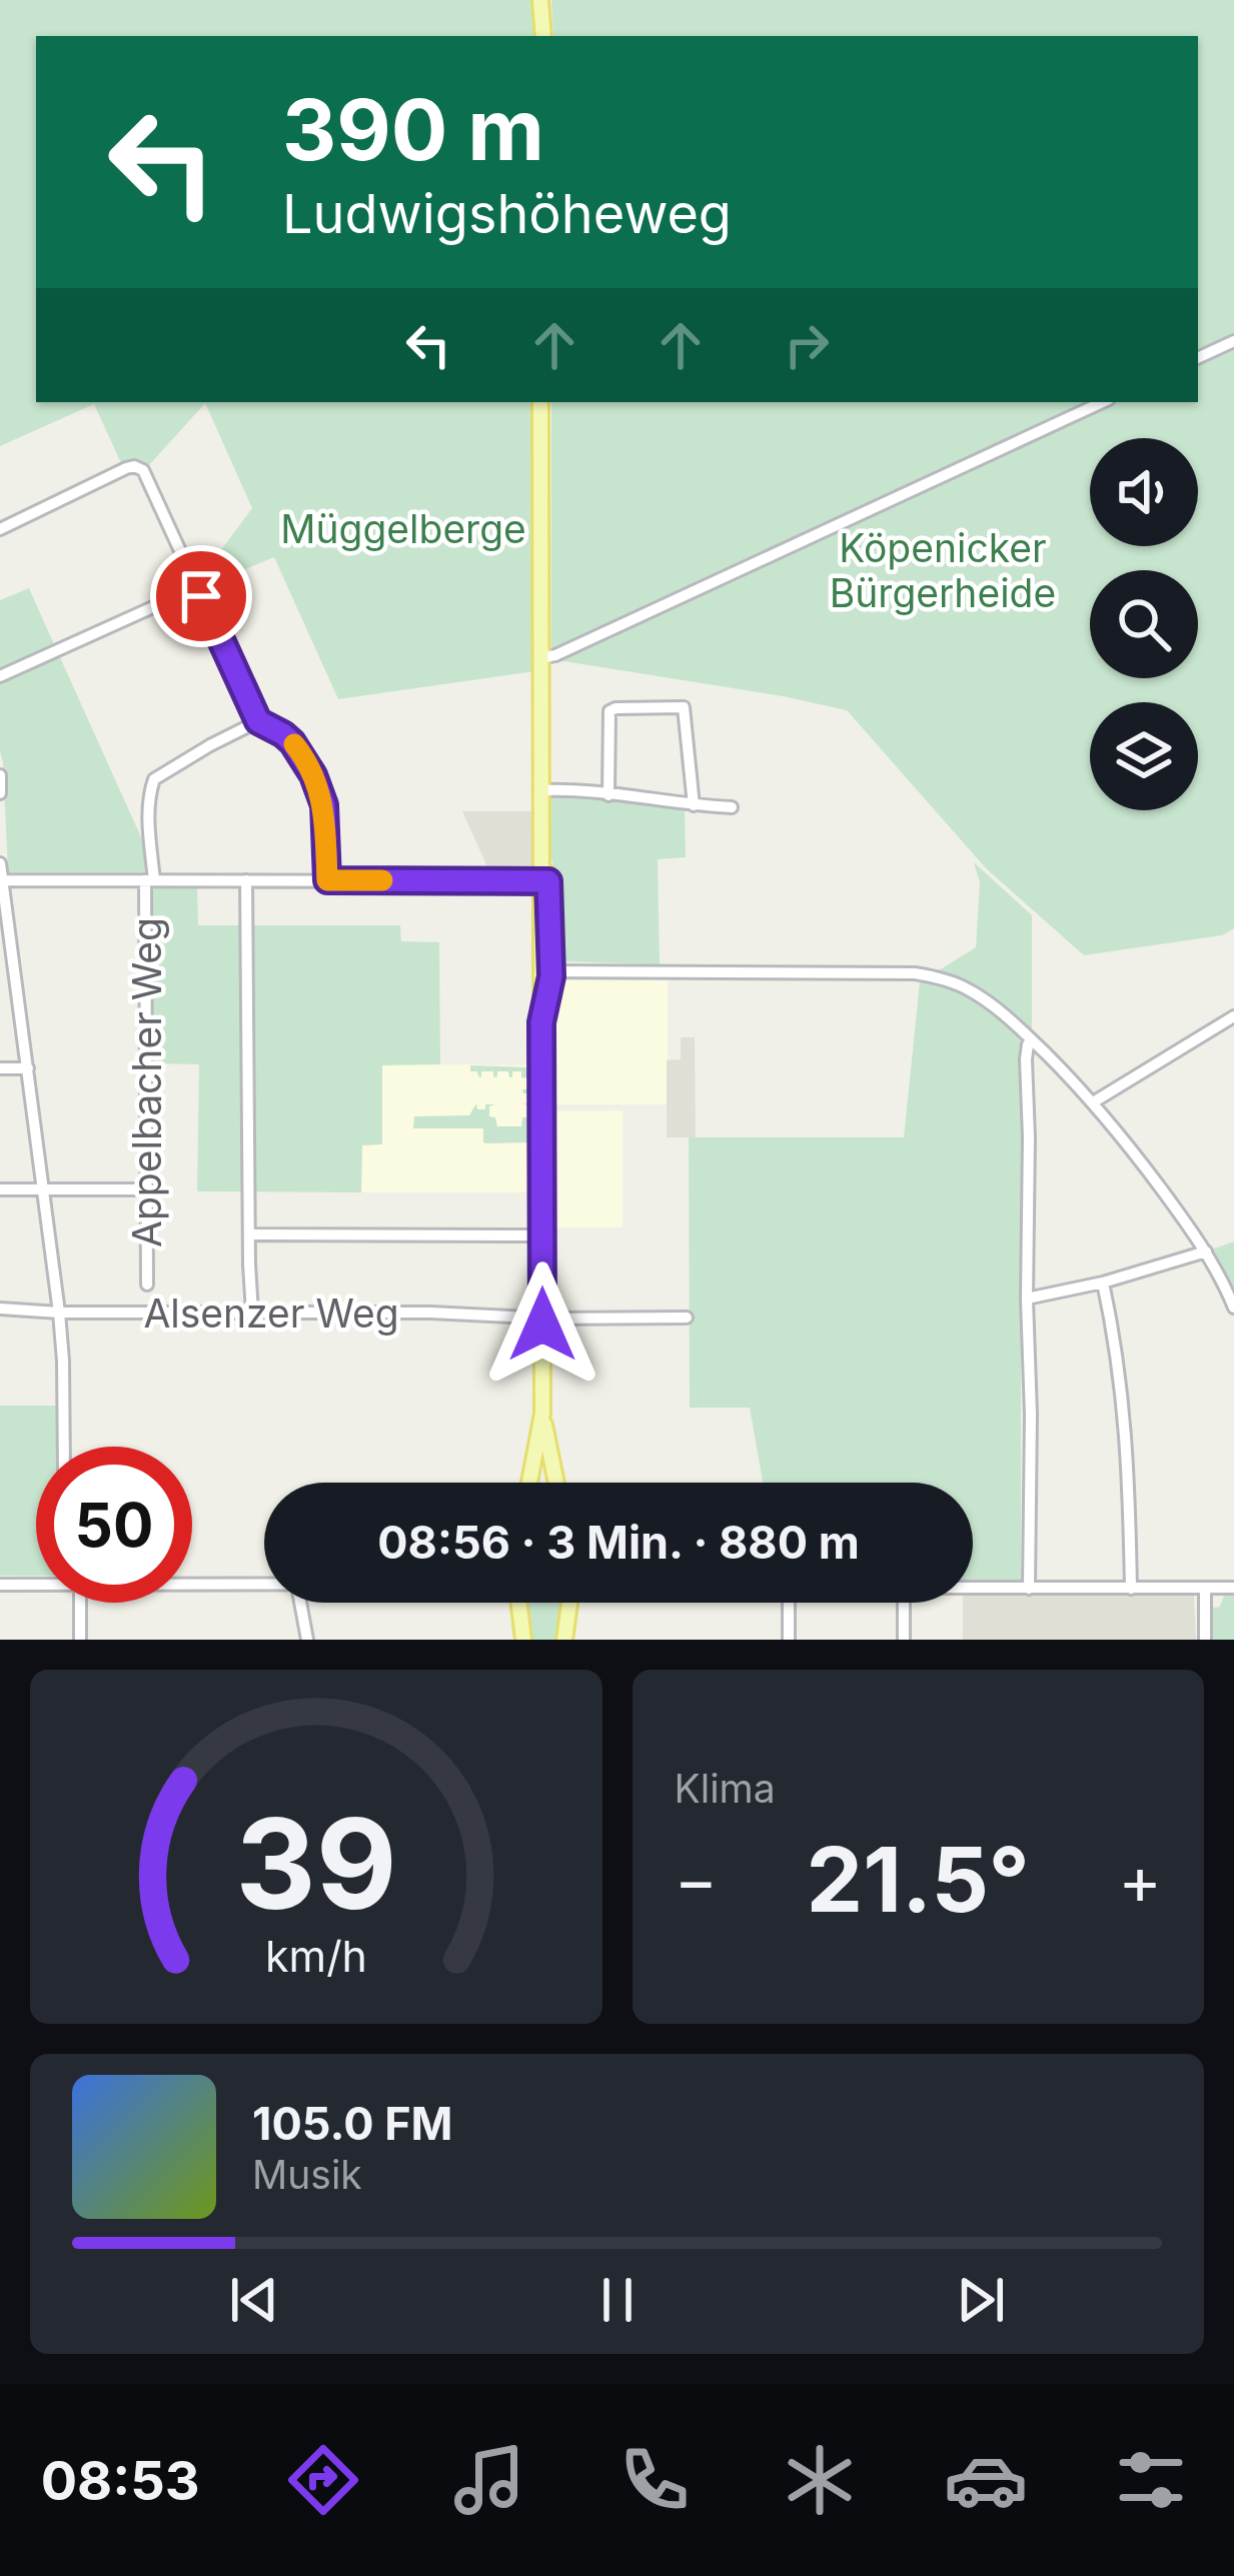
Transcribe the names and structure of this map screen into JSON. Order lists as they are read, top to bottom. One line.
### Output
{"streets":{"street":["Appelbacher Weg","Alsenzer Weg"]},"parks":["Müggelberge","Köpenicker Bürgerheide"],"page":{"turn":["390 m","Ludwigshöheweg"],"limit":"50","trip":"08:56 · 3 Min. · 880 m","tile":"Klima","heat":["−","21.5°","+"],"song":["105.0 FM","Musik"],"tabs":"08:53","gauge":["39","km/h"]}}
